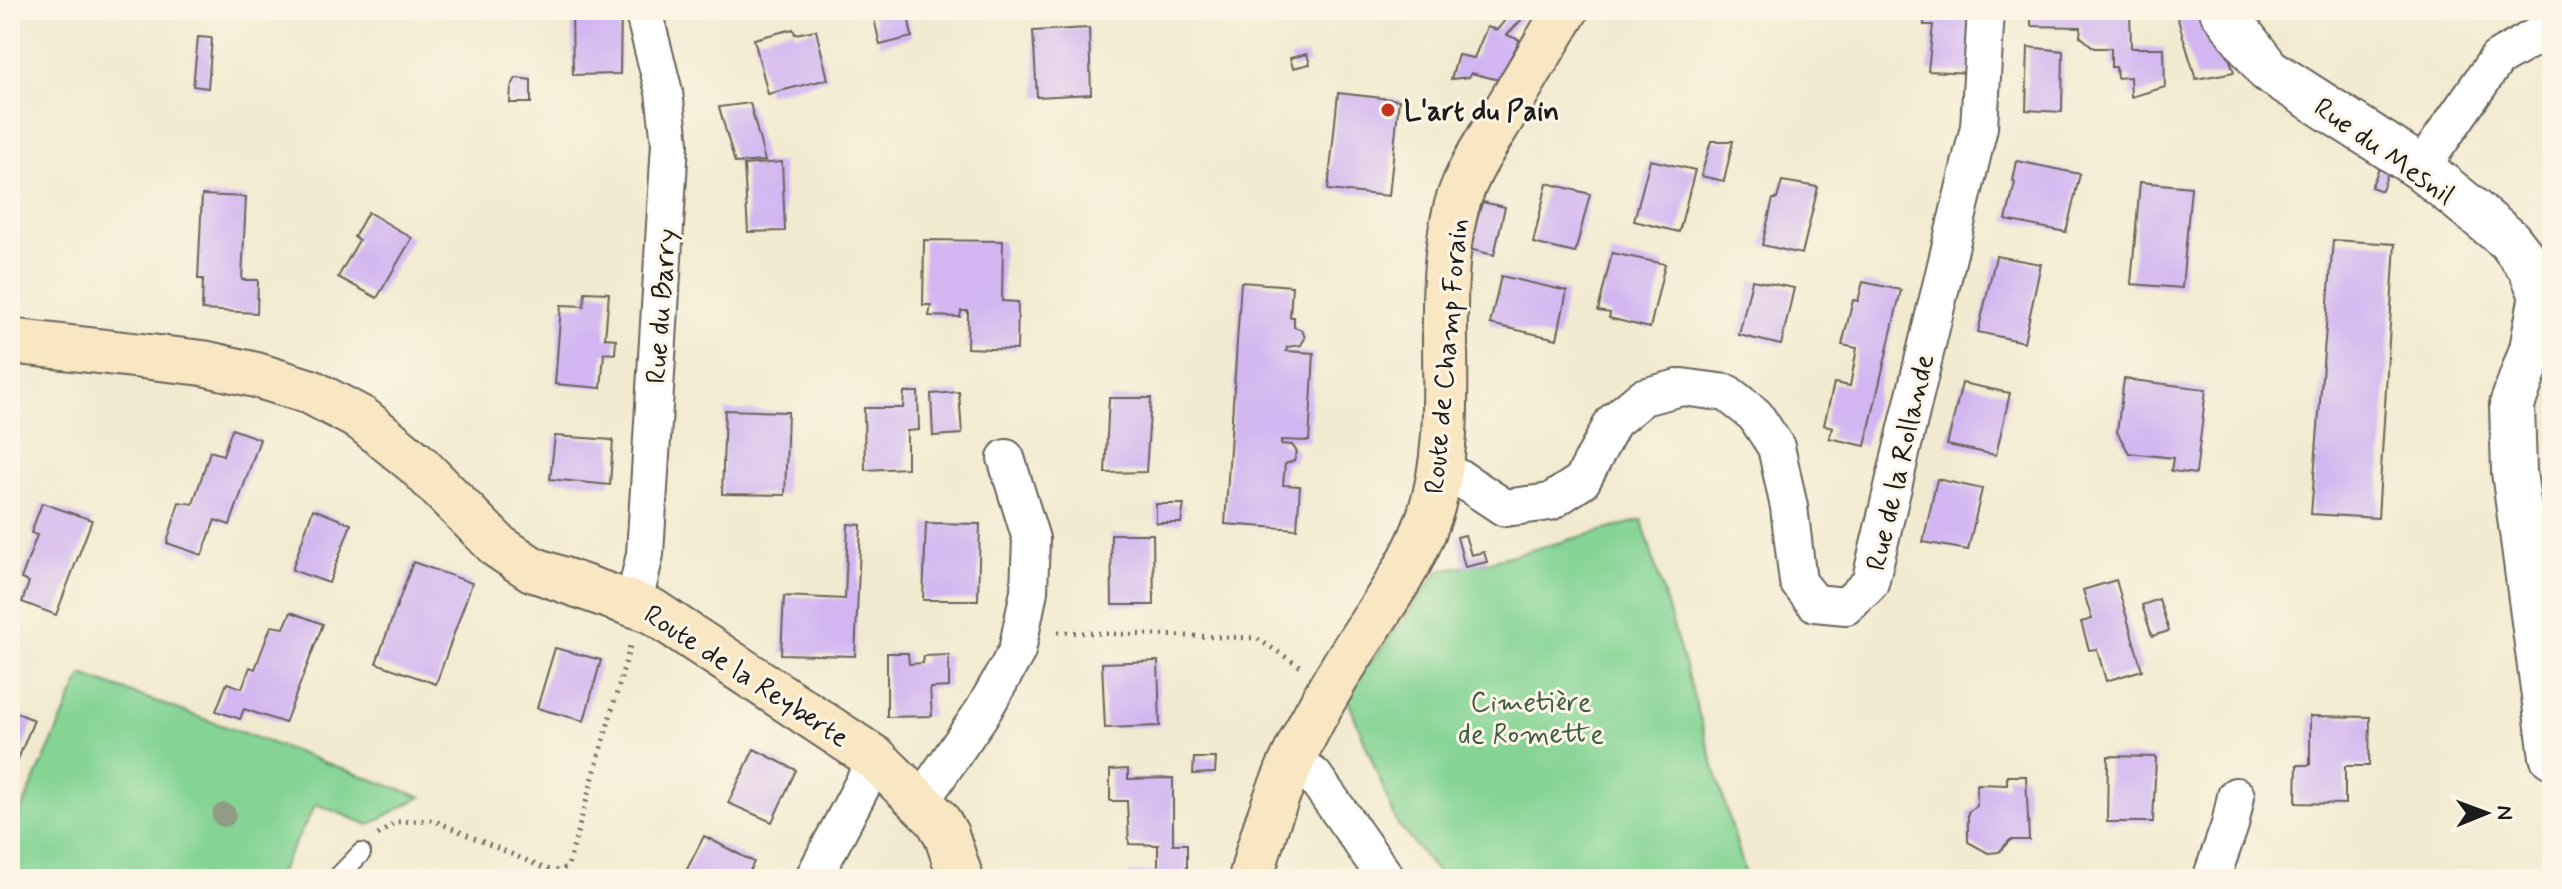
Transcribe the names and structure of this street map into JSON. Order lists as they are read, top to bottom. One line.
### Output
{"streets":{"main road":["Route de Champ Forain","Route de la Reyberte"],"street":["Rue du Mesnil","Rue du Barry","Rue de la Rollande"]},"crossings":[["Rue du Barry","Route de la Reyberte"],["Route de Champ Forain","Rue de la Rollande"]],"parks":["Cimetière de Romette"],"places":["L'art du Pain"],"north":"right"}
